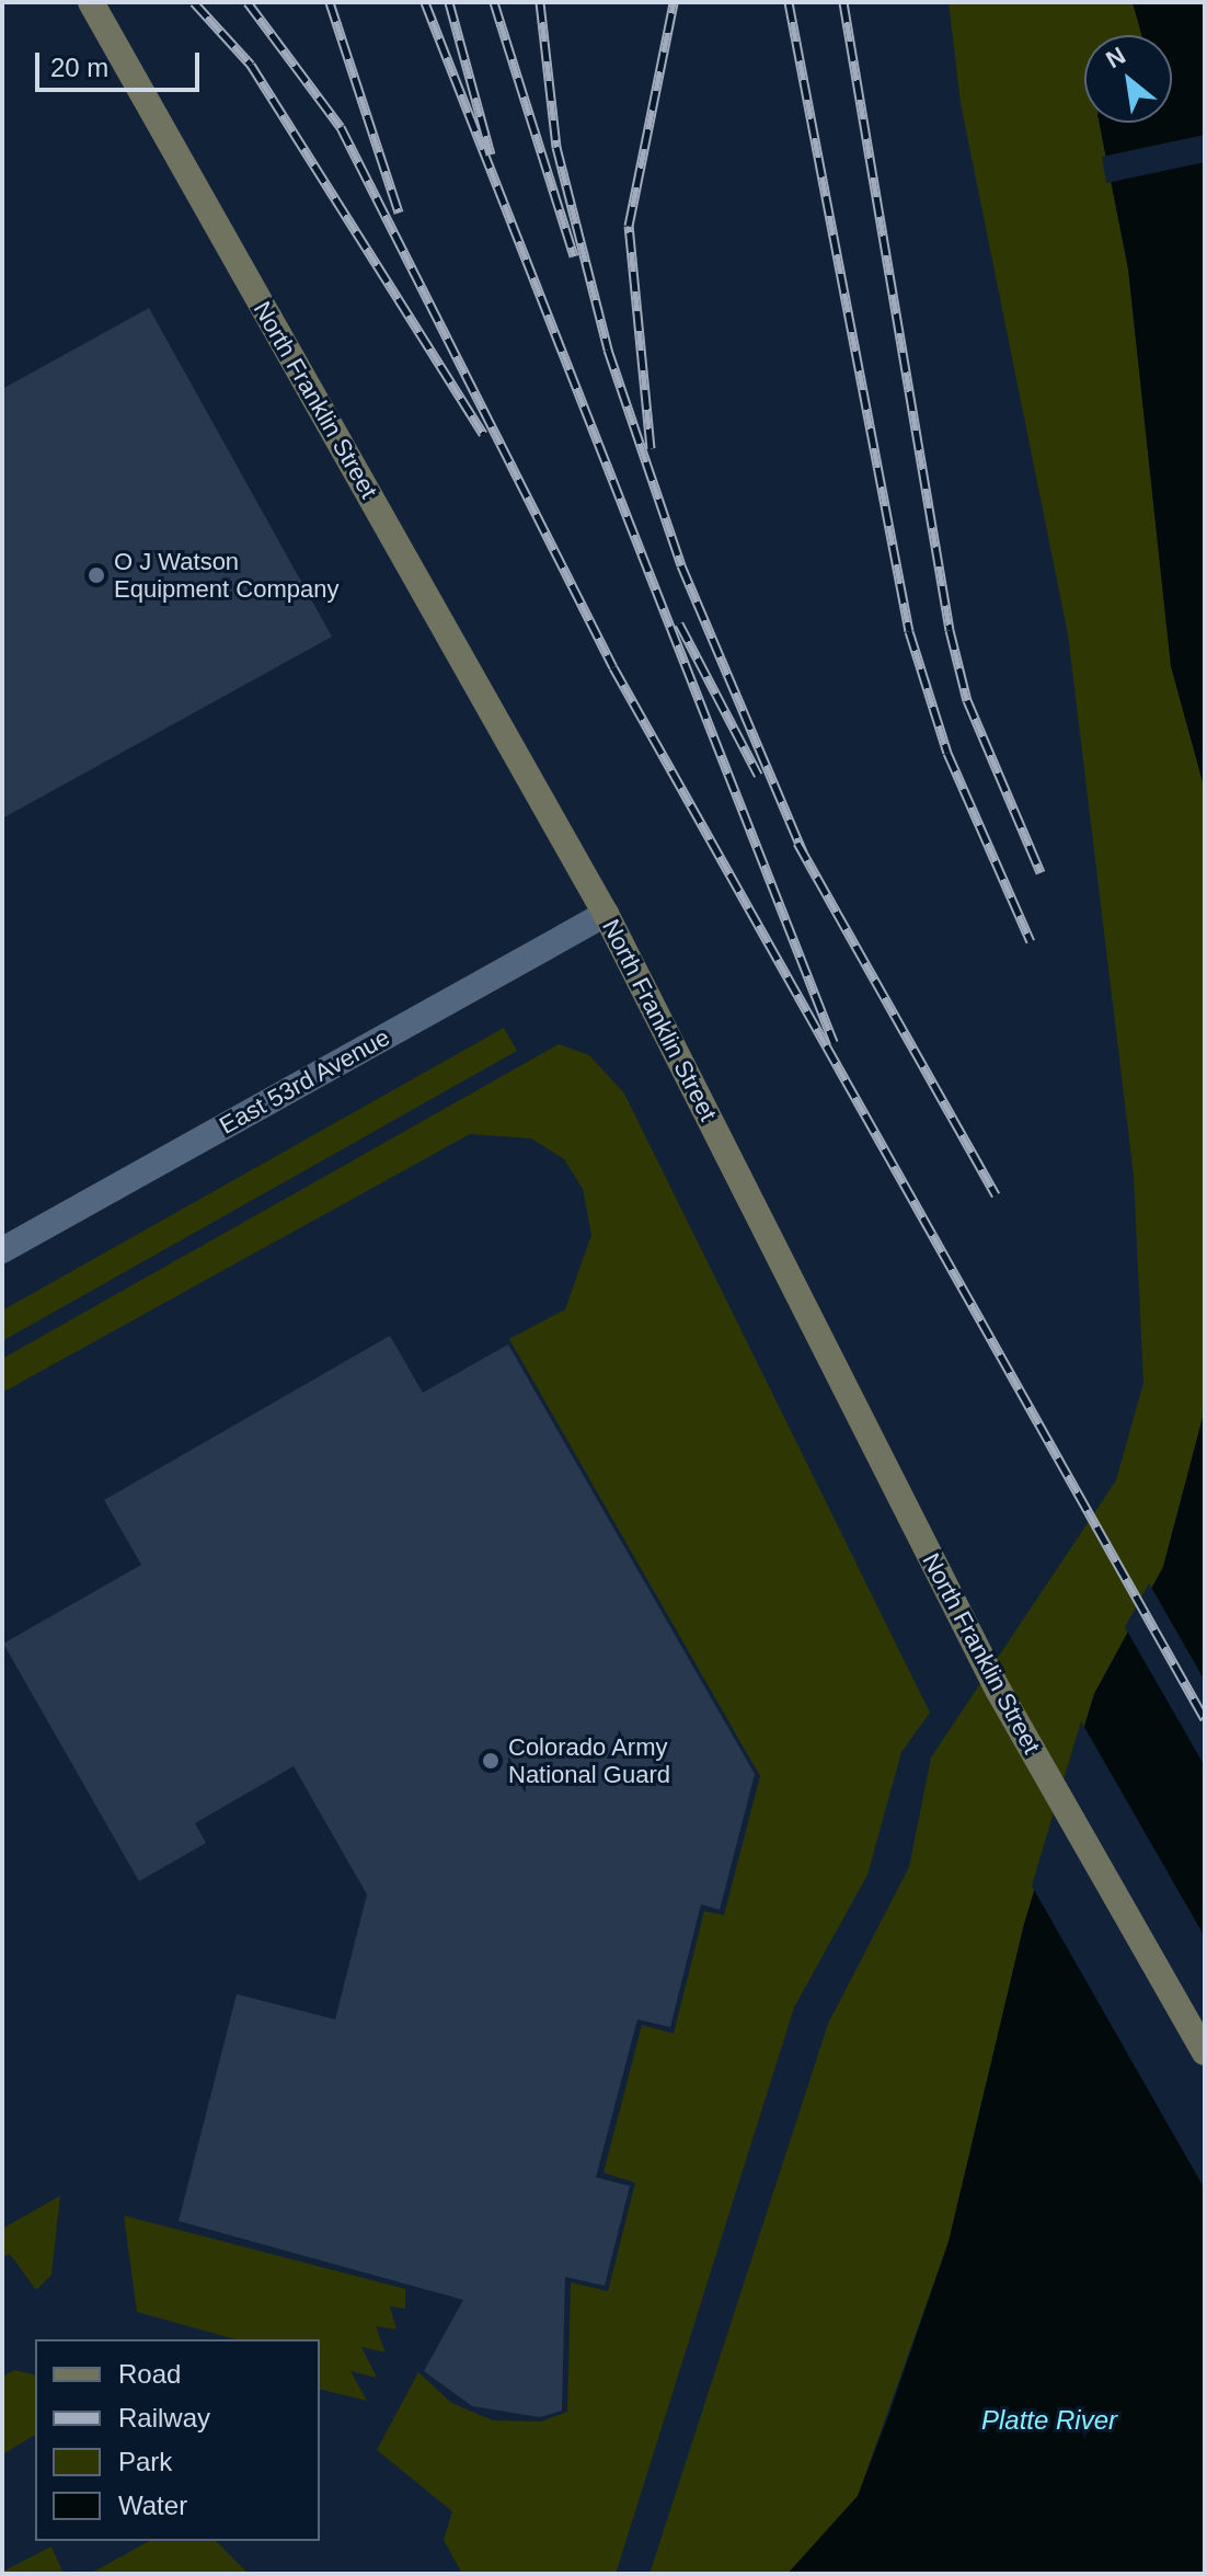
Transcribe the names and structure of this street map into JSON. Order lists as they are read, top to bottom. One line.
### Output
{"streets":{"street":["North Franklin Street","East 53rd Avenue"]},"crossings":[["North Franklin Street","East 53rd Avenue"]],"water":["Platte River"],"places":["O J Watson Equipment Company","Colorado Army National Guard"],"legend":["Road","Railway","Park","Water"],"scale_bar":"20 m","north":"top left"}
